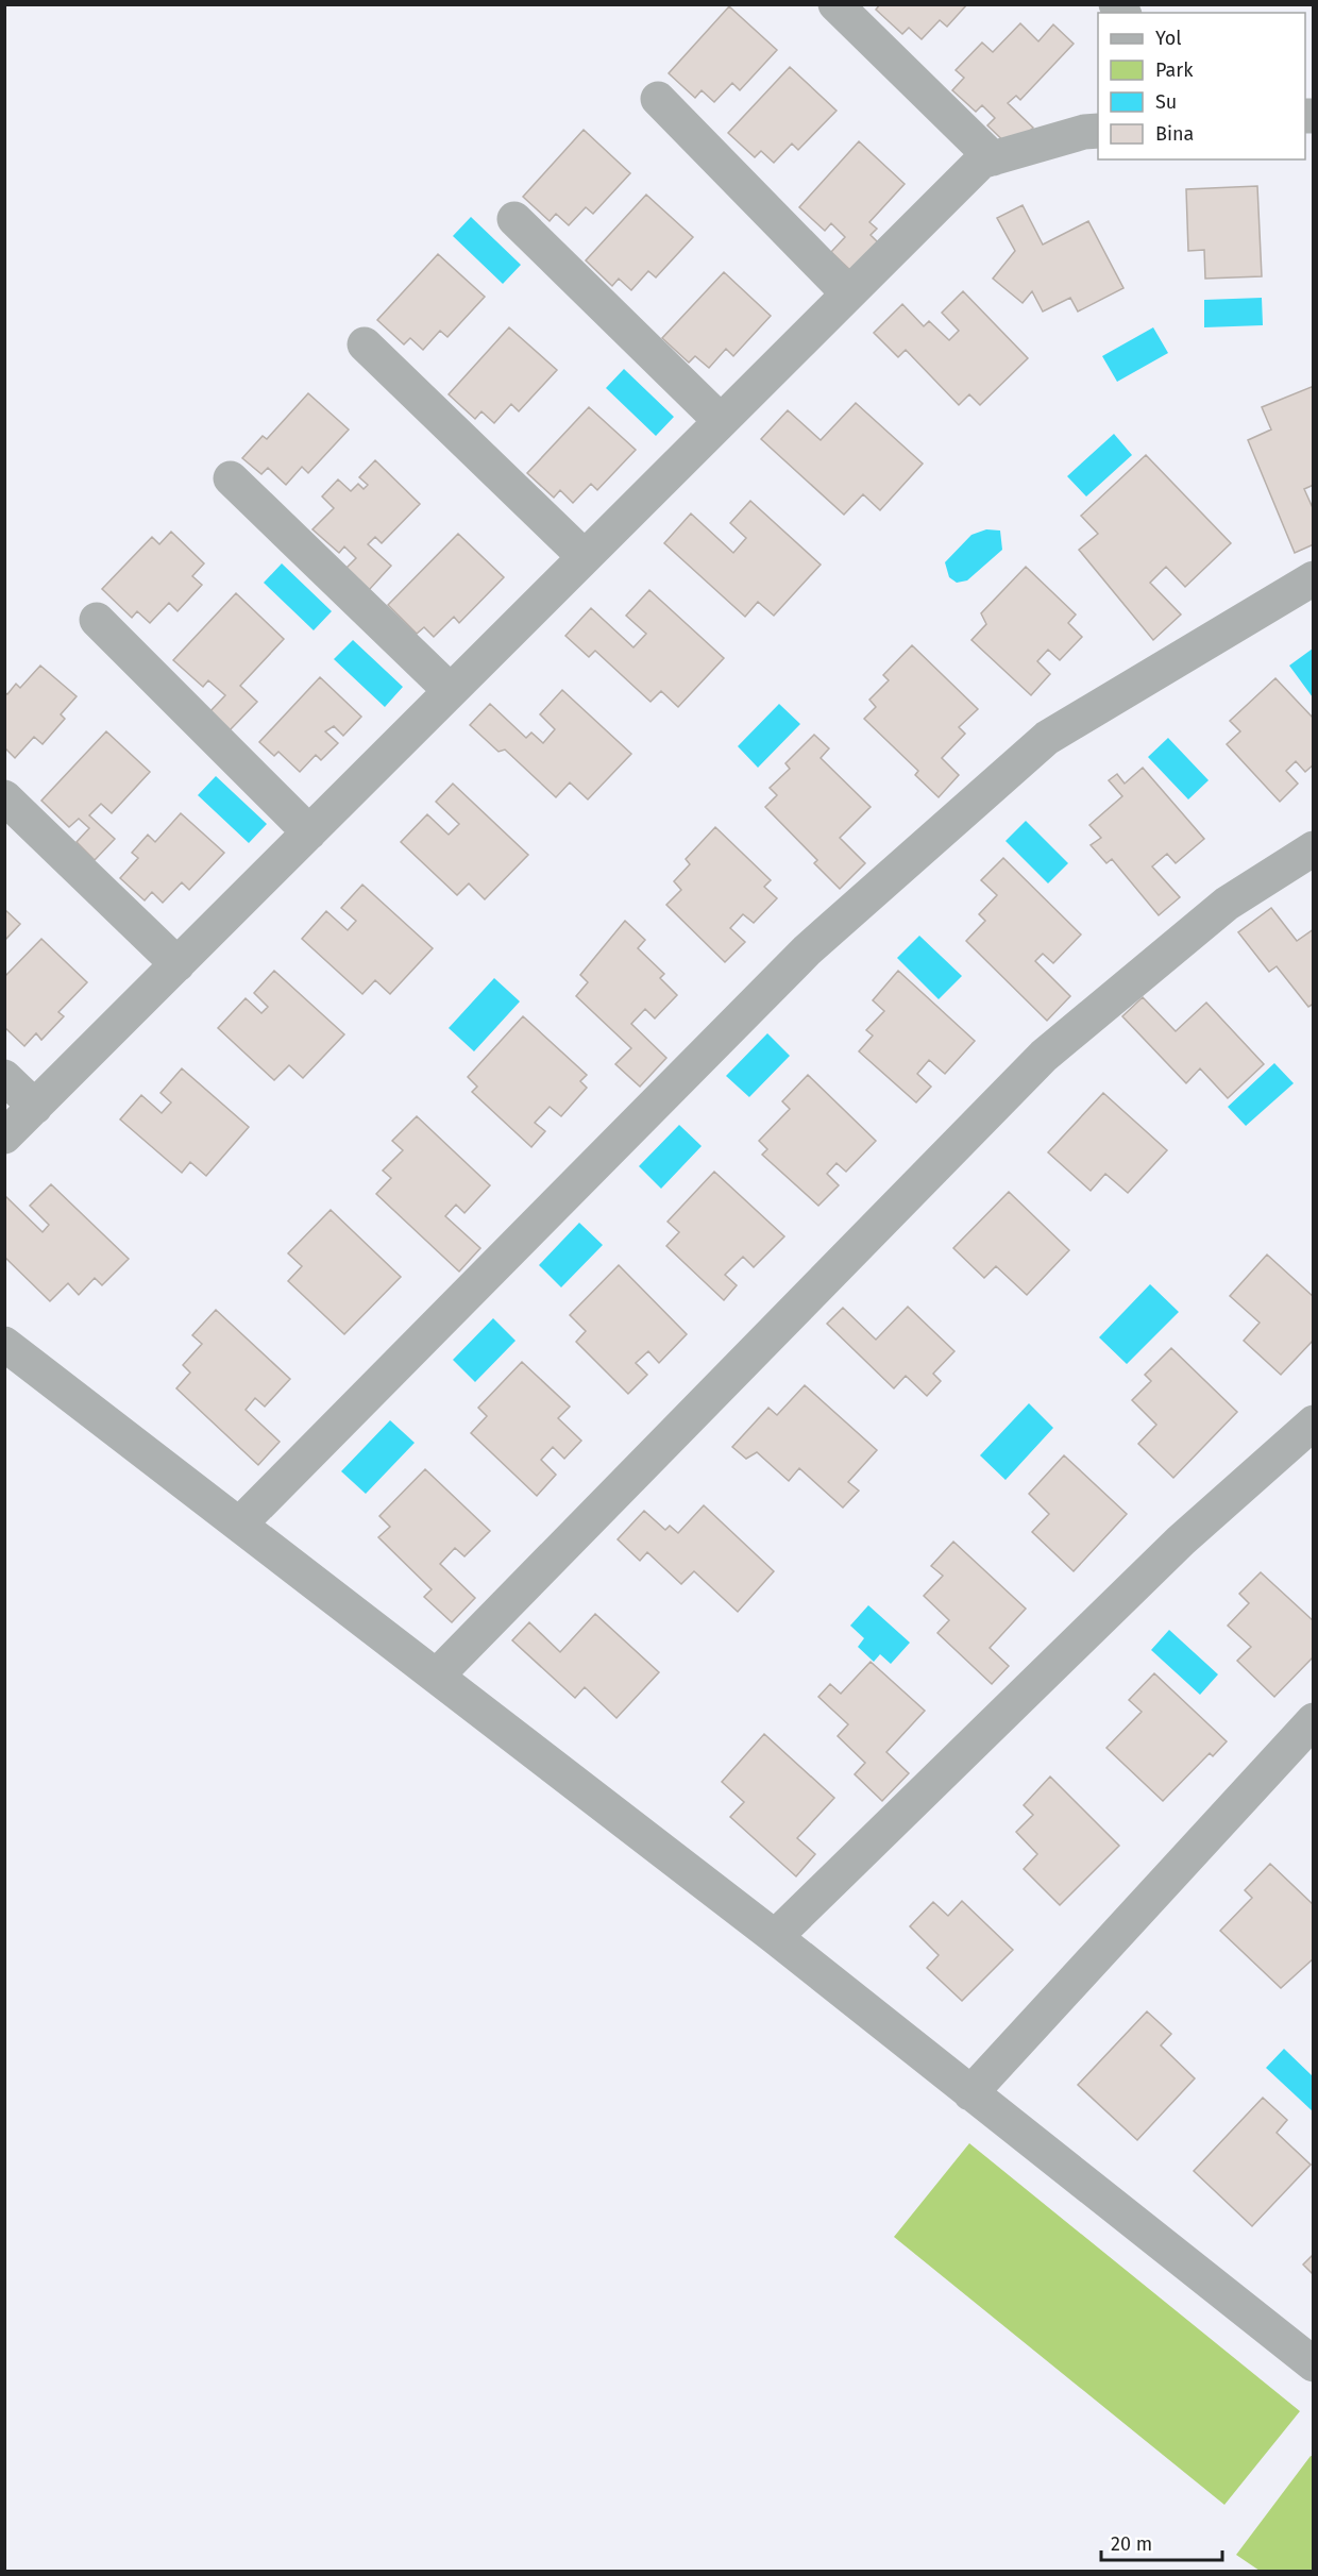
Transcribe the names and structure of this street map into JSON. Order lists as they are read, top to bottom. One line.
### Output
{"legend":["Yol","Park","Su","Bina"],"scale_bar":"20 m"}
